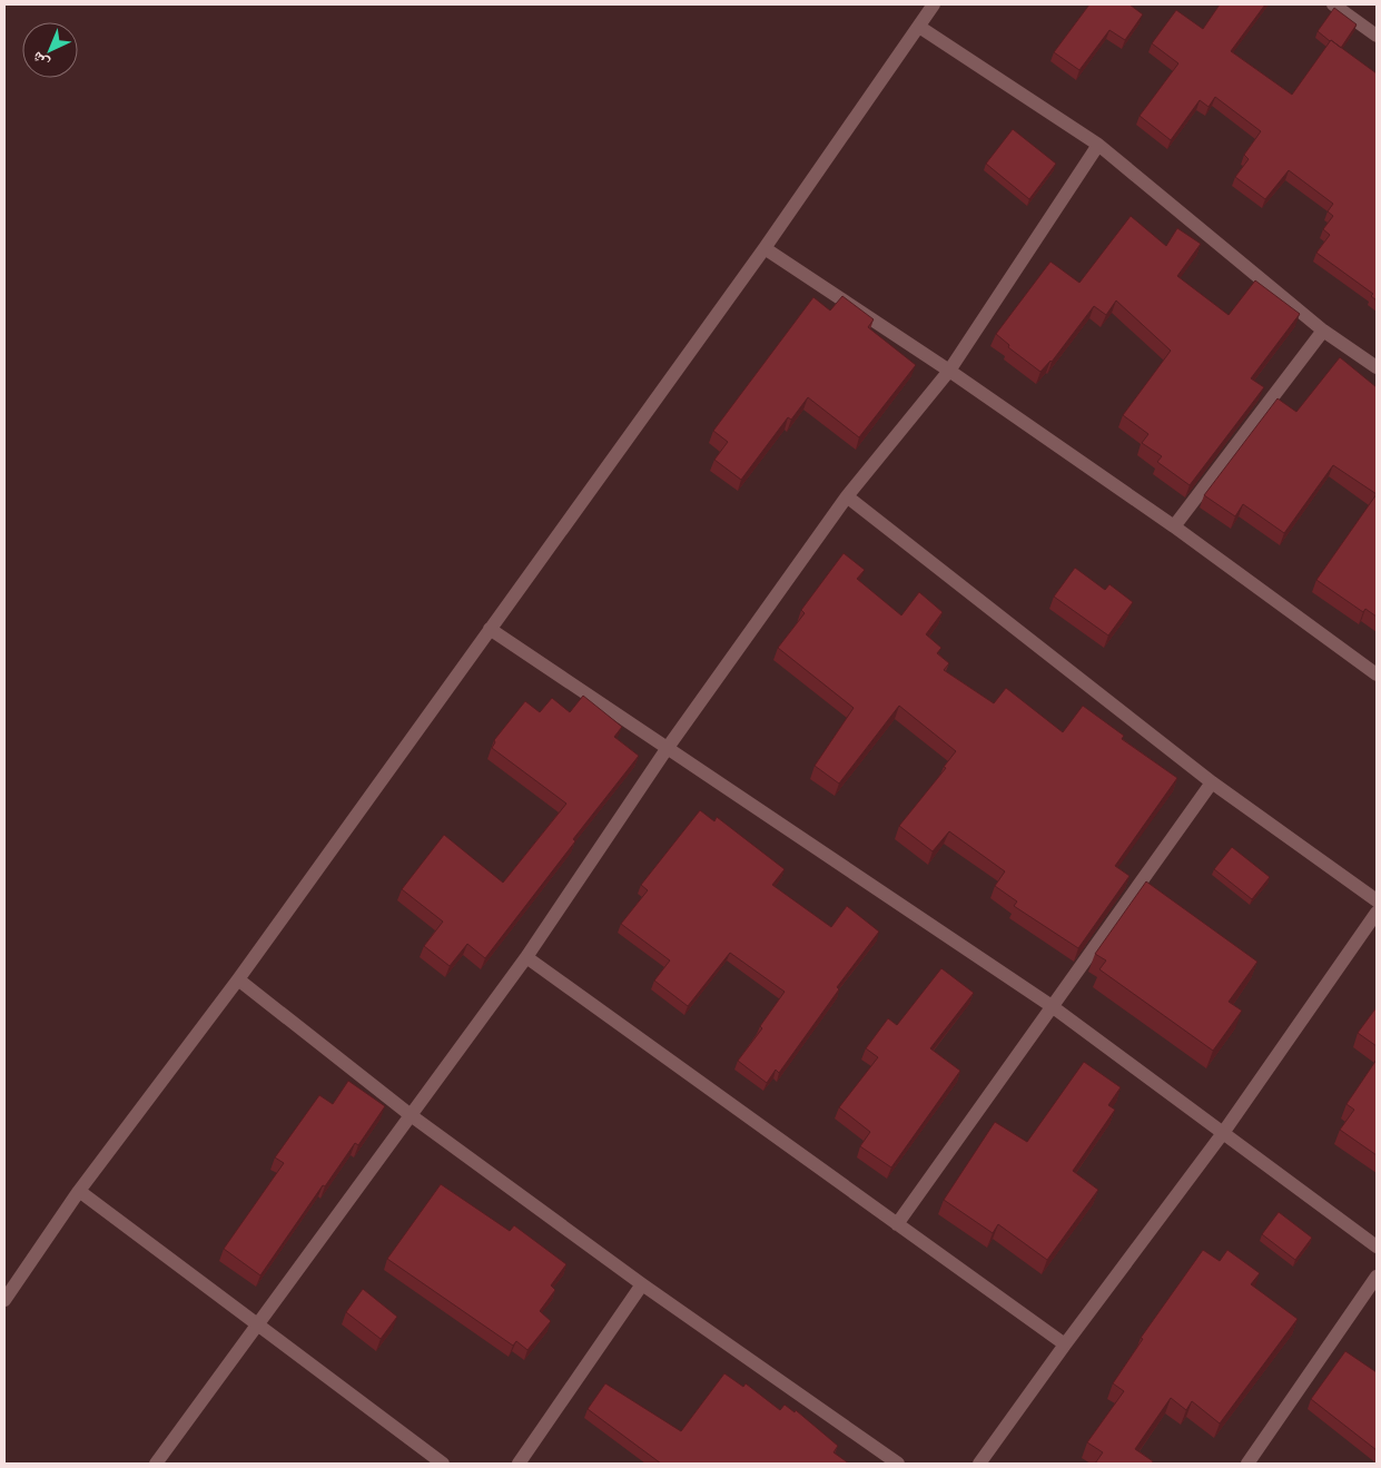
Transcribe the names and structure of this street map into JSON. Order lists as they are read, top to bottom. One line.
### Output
{"north":"bottom left"}
